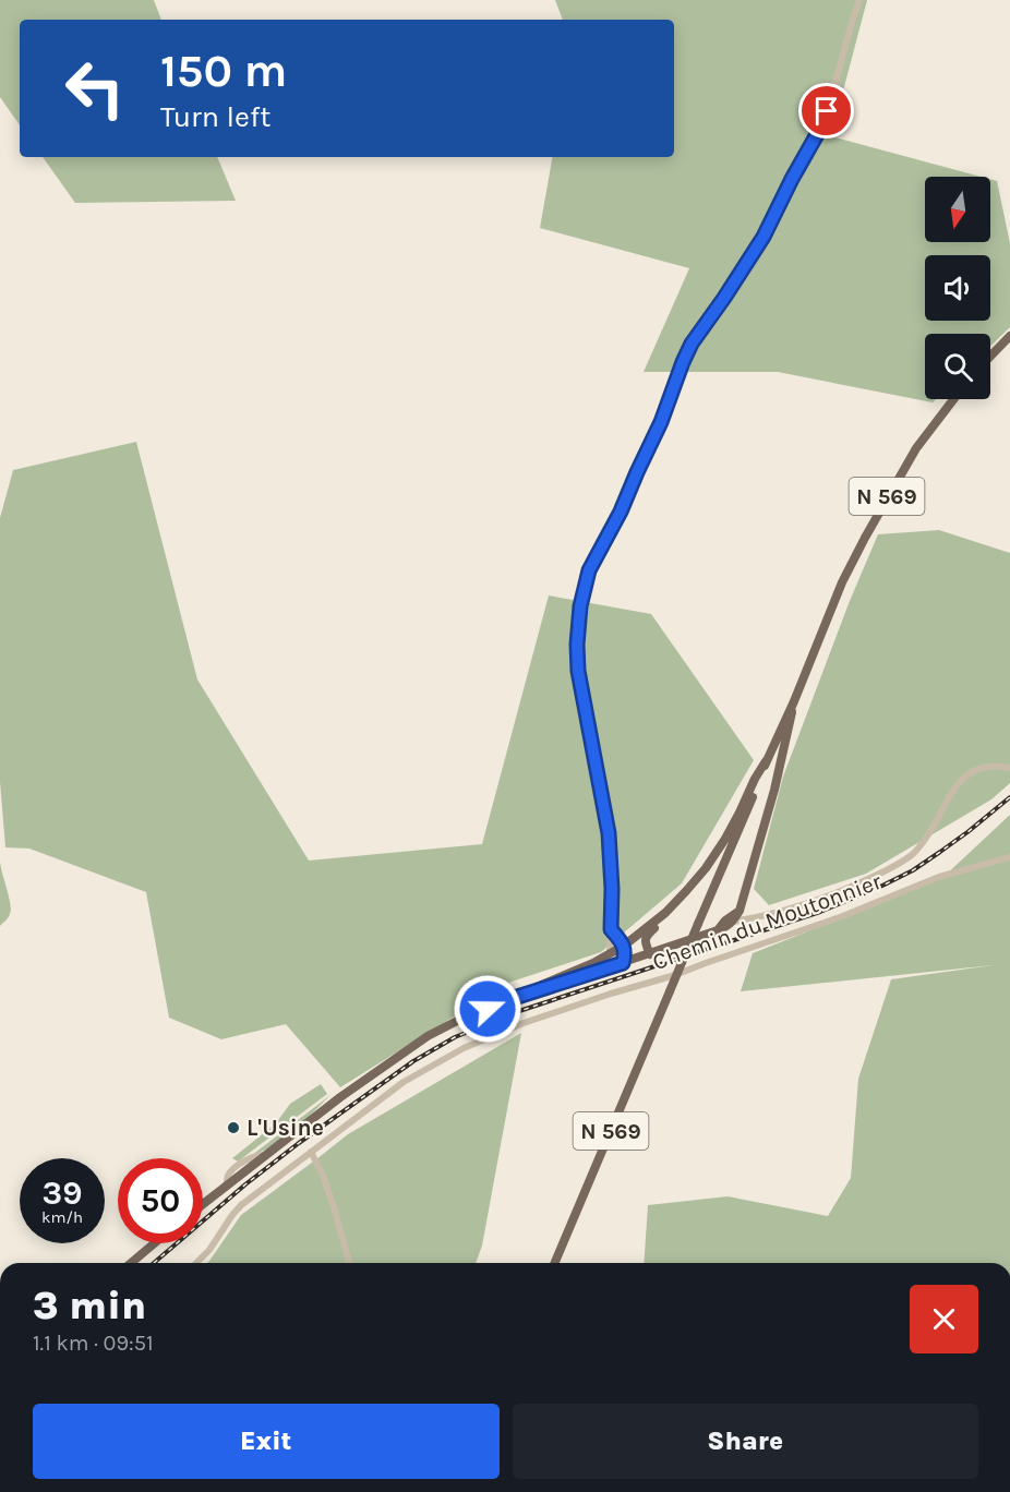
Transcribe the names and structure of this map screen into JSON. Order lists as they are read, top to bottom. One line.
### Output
{"streets":{"main road":["N 569"],"street":["Chemin du Moutonnier"]},"places":["L'Usine"],"north":"bottom","page":{"turn":["150 m","Turn left"],"speed":"39 km/h","limit":"50","heading":["3 min","1.1 km · 09:51"],"buttons":["Exit","Share"]}}
